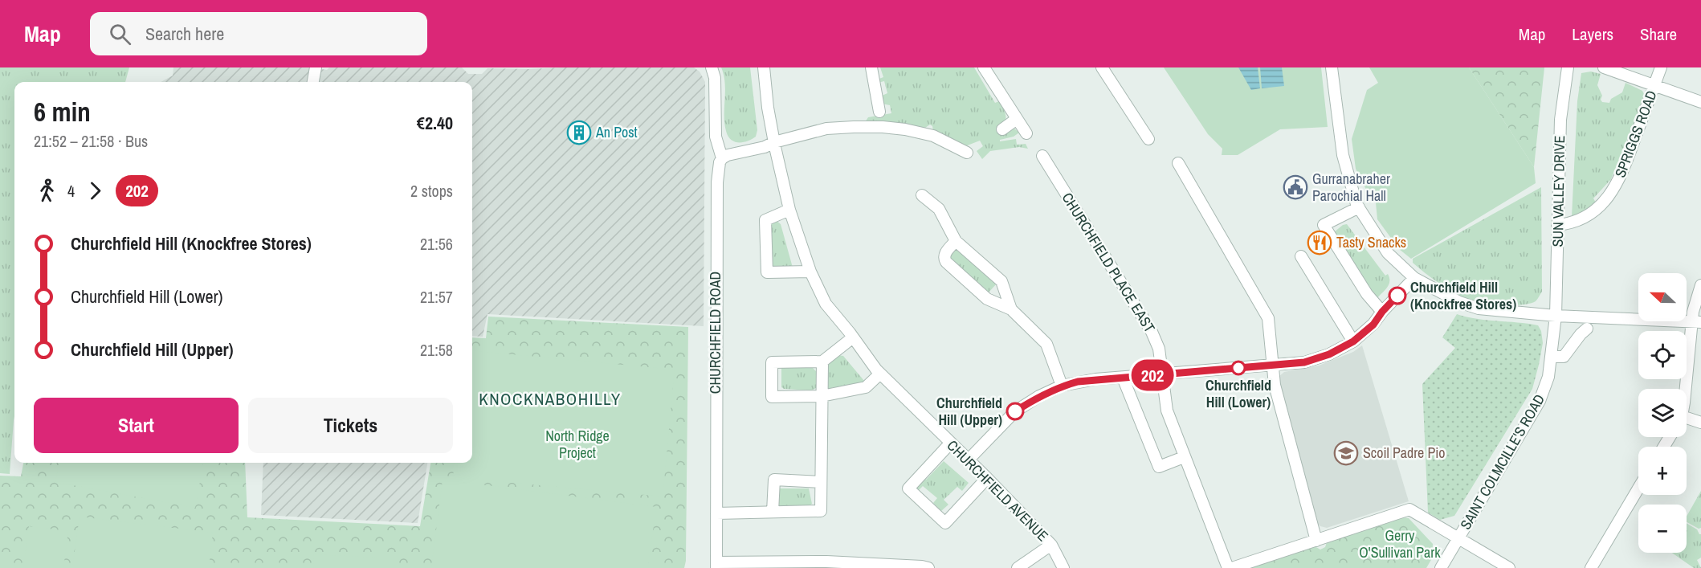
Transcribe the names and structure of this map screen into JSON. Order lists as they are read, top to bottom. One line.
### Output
{"streets":{"street":["SPRIGGS ROAD","SUN VALLEY DRIVE","CHURCHFIELD PLACE EAST","CHURCHFIELD ROAD","SAINT COLMCILLE'S ROAD","CHURCHFIELD AVENUE"]},"crossings":[["SPRIGGS ROAD","SUN VALLEY DRIVE"],["SUN VALLEY DRIVE","SAINT COLMCILLE'S ROAD"]],"districts":["KNOCKNABOHILLY"],"parks":["North Ridge Project","Gerry O'Sullivan Park"],"places":{"building":["An Post"],"public building":["Gurranabraher Parochial Hall"],"restaurant":["Tasty Snacks"],"other":["Churchfield Hill (Knockfree Stores)","Churchfield Hill (Lower)","Churchfield Hill (Upper)"],"school or university":["Scoil Padre Pio"]},"lines":["bus line 202"],"north":"left","page":{"header":"Map","search":"Search here","nav":["Map","Layers","Share"],"on_map":"202","heading":["6 min","21:52 – 21:58 · Bus","€2.40"],"legs":["4","202","2 stops"],"list":[{"name":"Churchfield Hill (Knockfree Stores)","value":"21:56"},{"name":"Churchfield Hill (Lower)","value":"21:57"},{"name":"Churchfield Hill (Upper)","value":"21:58"}],"map_buttons":["+","−"],"buttons":["Start","Tickets"]}}
